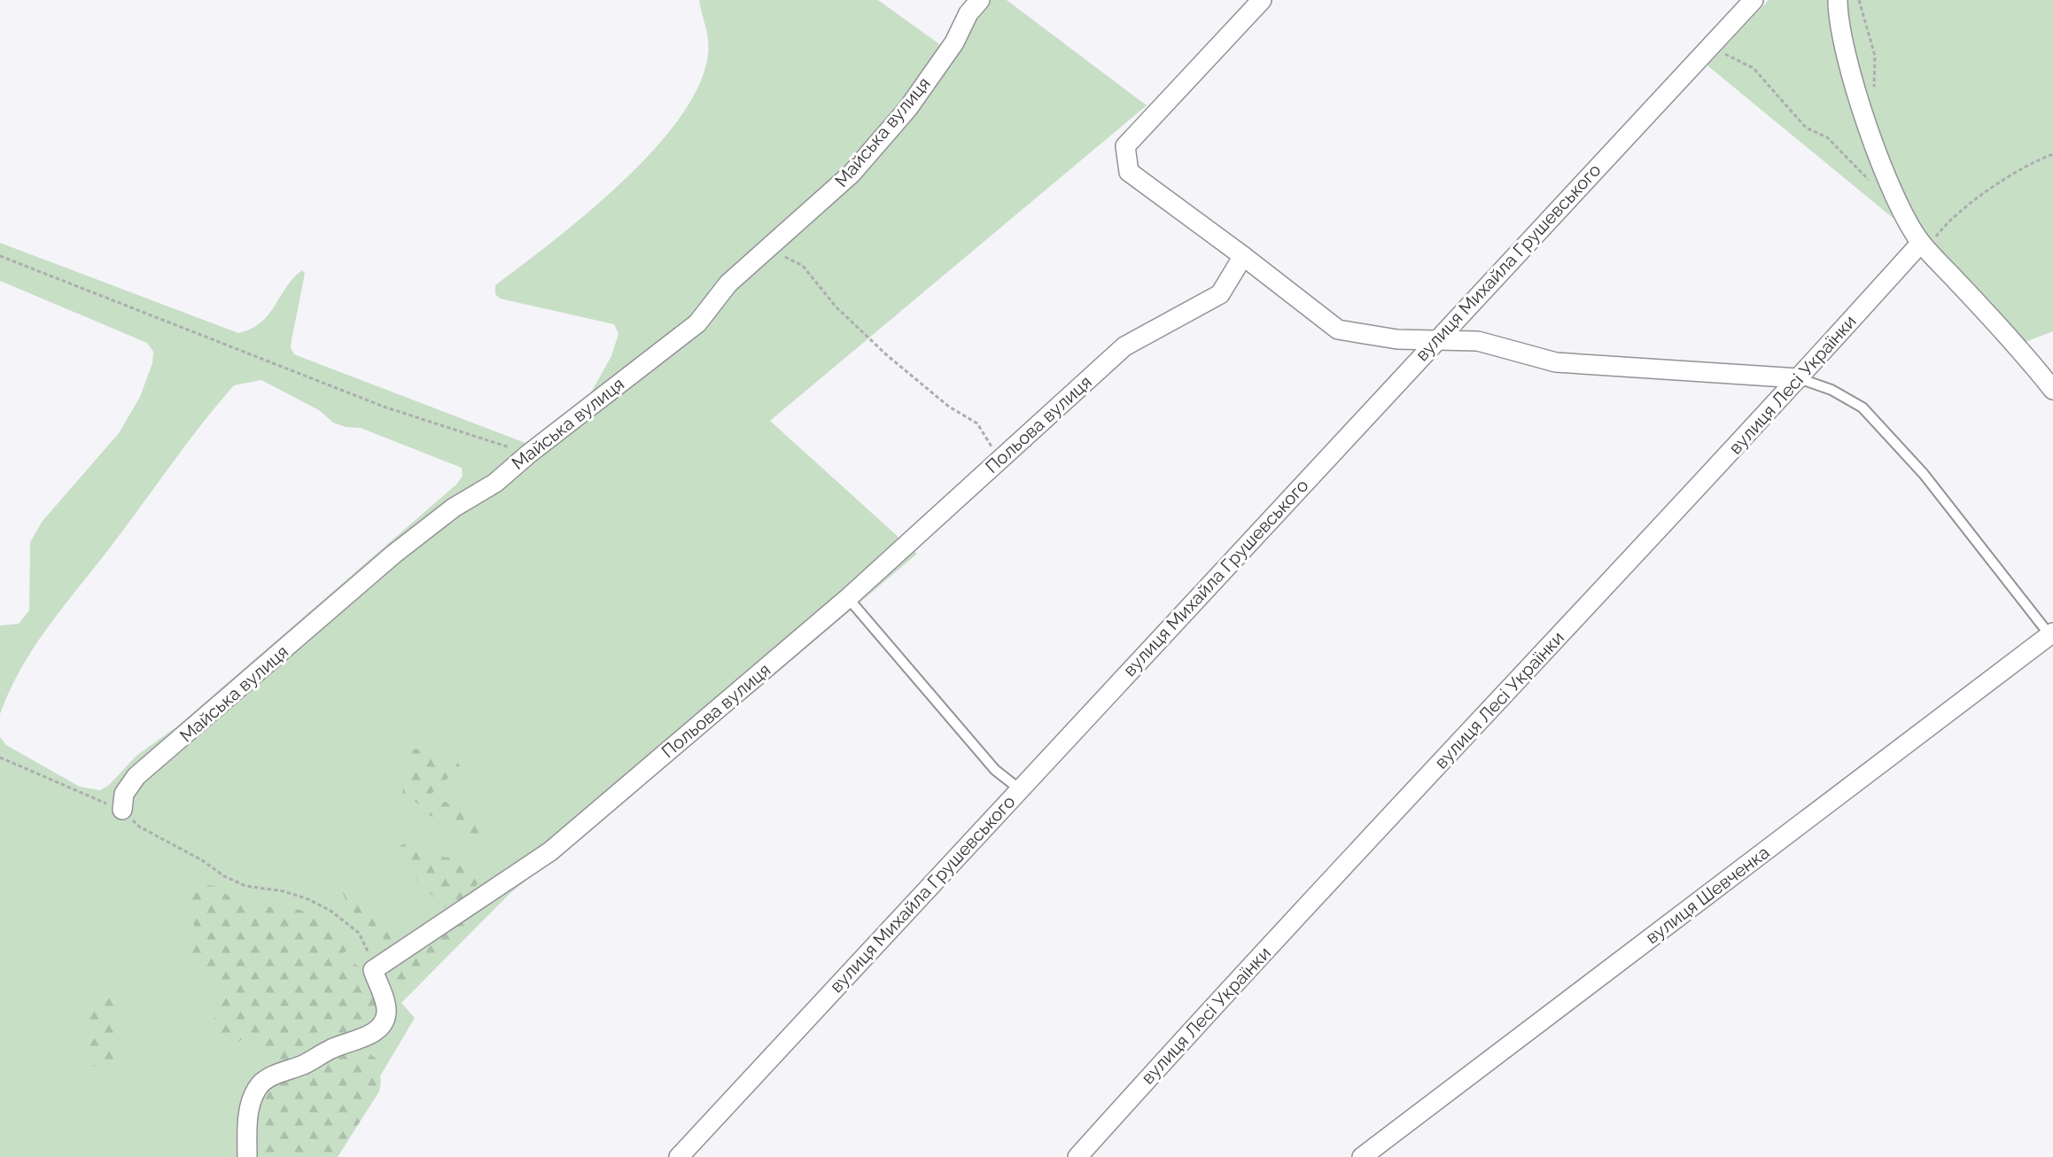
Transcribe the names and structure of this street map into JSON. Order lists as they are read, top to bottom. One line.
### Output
{"streets":{"street":["Майська вулиця","вулиця Михайла Грушевського","вулиця Лесі Українки","Польова вулиця","вулиця Шевченка"]}}
